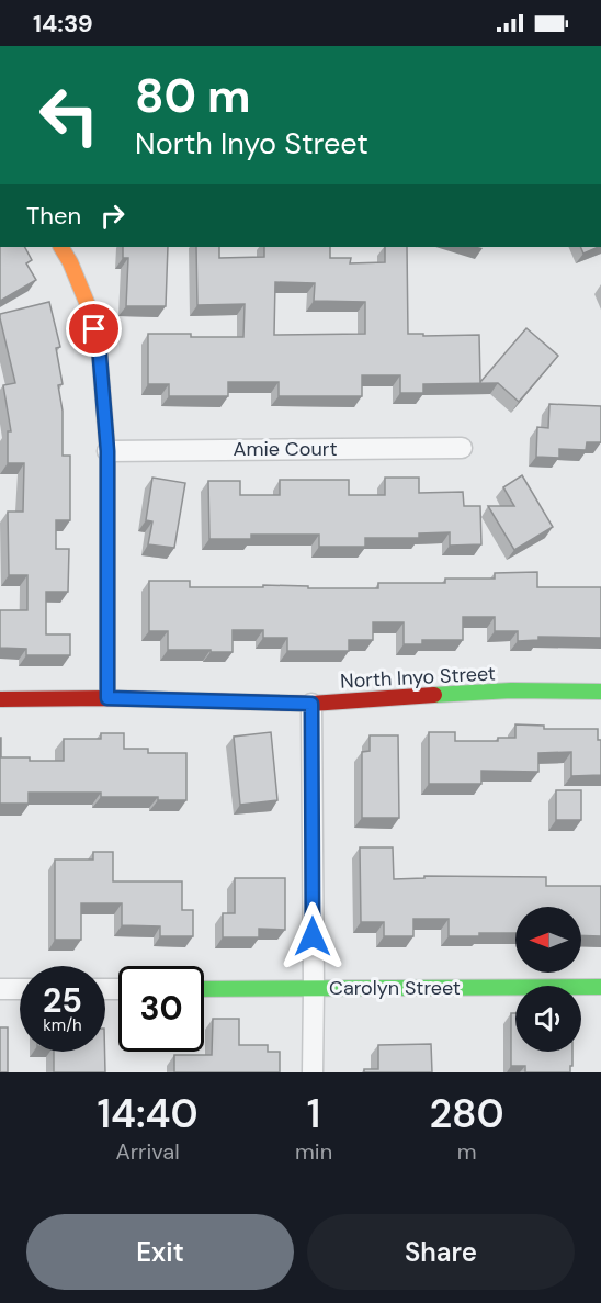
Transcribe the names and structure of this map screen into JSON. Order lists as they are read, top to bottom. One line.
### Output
{"streets":{"street":["Amie Court","North Inyo Street","Carolyn Street"]},"north":"left","page":{"status":"14:39","turn":["80 m","North Inyo Street"],"then":"Then","speed":"25 km/h","limit":"30","eta":["14:40","Arrival","1","min","280","m"],"buttons":["Exit","Share"]}}
